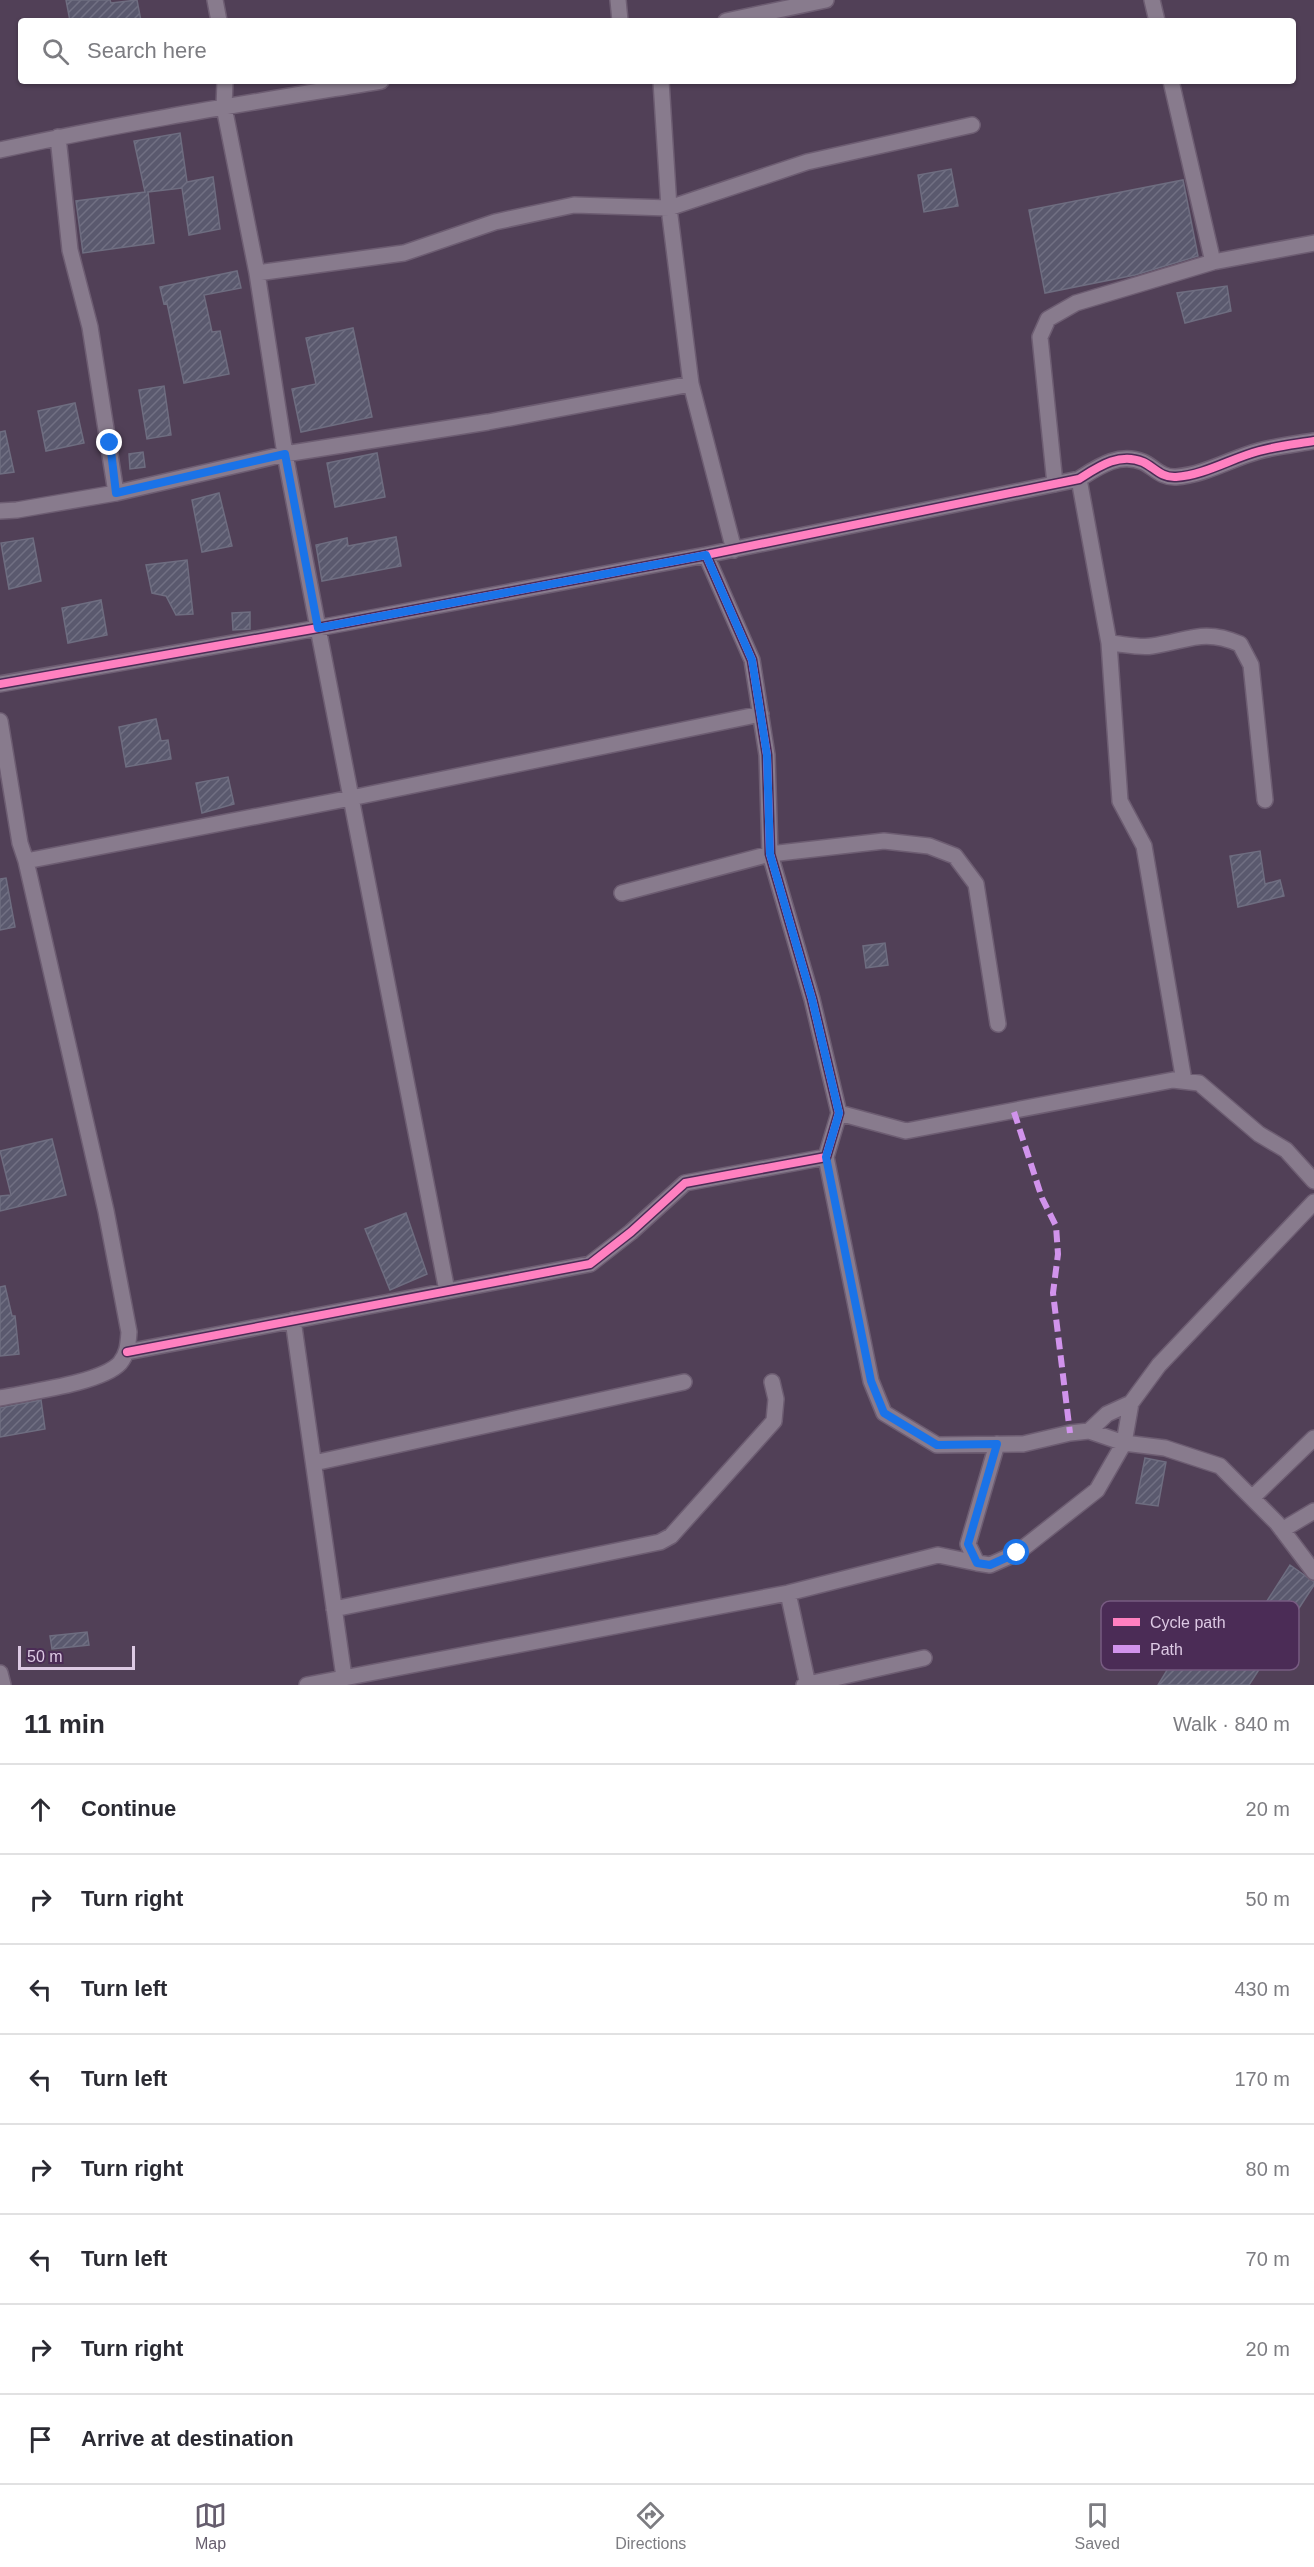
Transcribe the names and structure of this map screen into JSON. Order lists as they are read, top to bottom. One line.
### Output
{"legend":["Cycle path","Path"],"scale_bar":"50 m","page":{"search":"Search here","scale":"50 m","heading":["11 min","Walk · 840 m"],"list":[["Continue","20 m"],["Turn right","50 m"],["Turn left","430 m"],["Turn left","170 m"],["Turn right","80 m"],["Turn left","70 m"],["Turn right","20 m"],"Arrive at destination"],"nav":["Map","Directions","Saved"]}}
